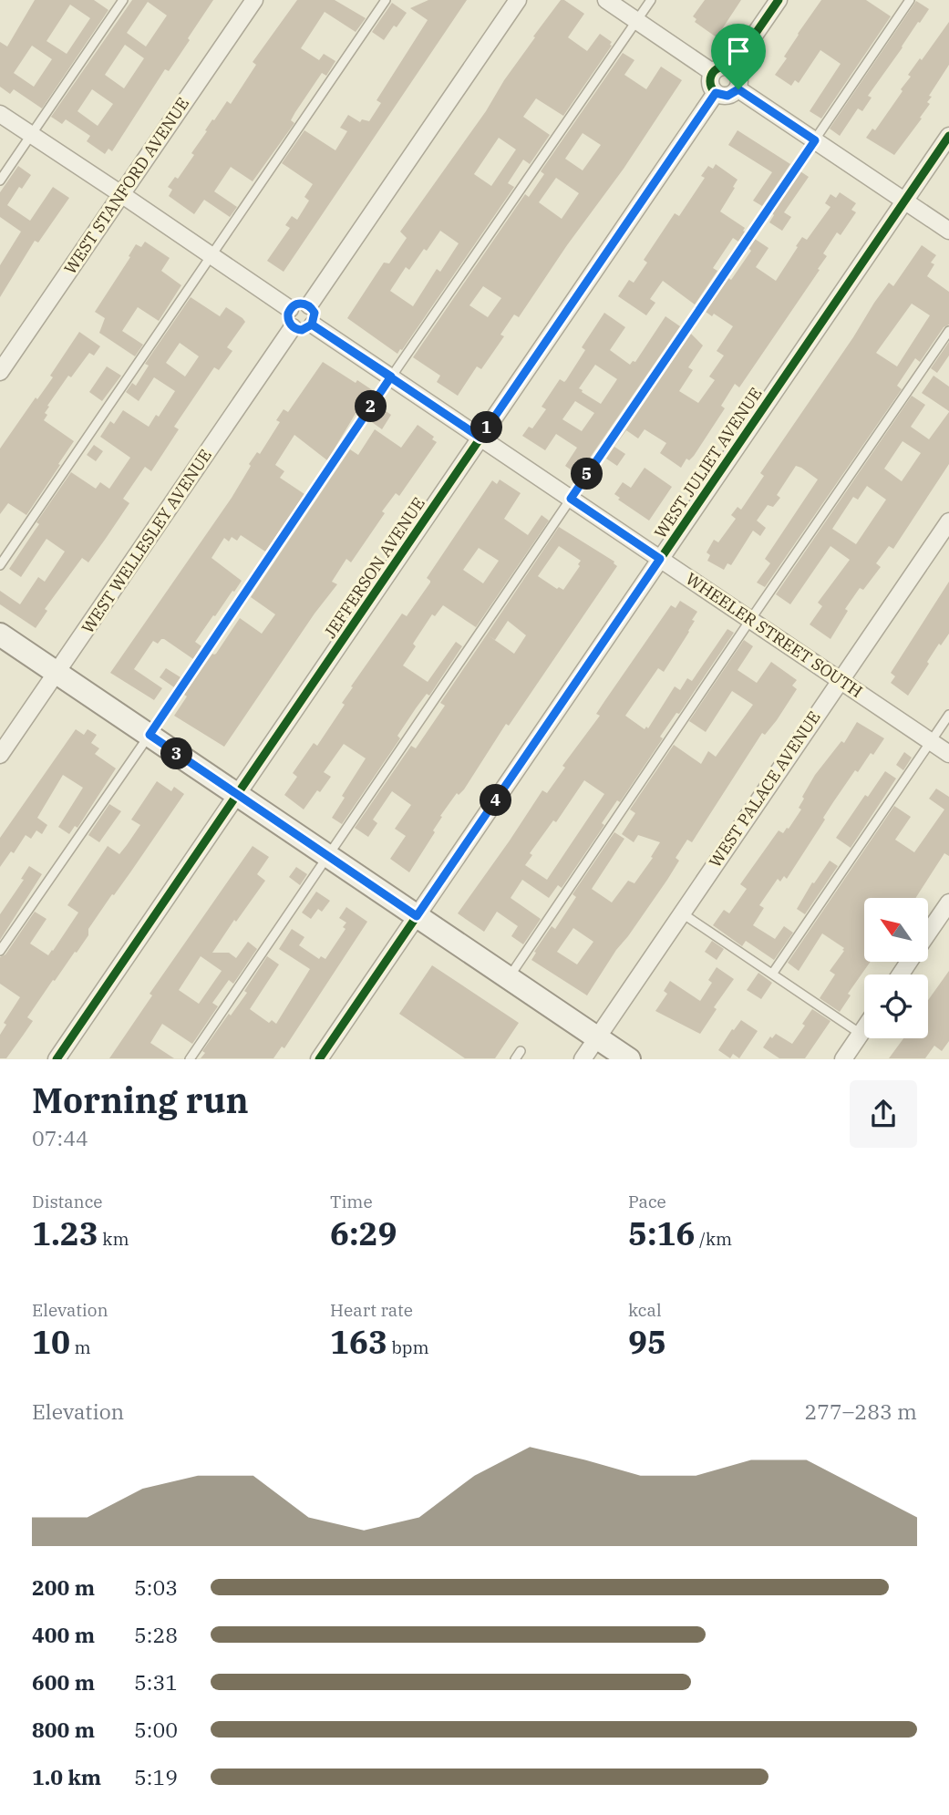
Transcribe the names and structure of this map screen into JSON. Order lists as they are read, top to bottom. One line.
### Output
{"streets":{"street":["WEST STANFORD AVENUE","WEST JULIET AVENUE","WEST WELLESLEY AVENUE","JEFFERSON AVENUE","WHEELER STREET SOUTH","WEST PALACE AVENUE"]},"crossings":[["WEST JULIET AVENUE","WHEELER STREET SOUTH"],["WEST WELLESLEY AVENUE","WHEELER STREET SOUTH"],["JEFFERSON AVENUE","WHEELER STREET SOUTH"],["WHEELER STREET SOUTH","WEST PALACE AVENUE"]],"north":"top left","page":{"pins":["2","1","5","3","4"],"heading":["Morning run","07:44"],"stats":[["Distance","1.23 km"],["Time","6:29"],["Pace","5:16 /km"],["Elevation","10 m"],["Heart rate","163 bpm"],["kcal","95"]],"chart":["Elevation","277–283 m"],"list":[{"name":"200 m","note":"5:03"},{"name":"400 m","note":"5:28"},{"name":"600 m","note":"5:31"},{"name":"800 m","note":"5:00"},{"name":"1.0 km","note":"5:19"}]}}
